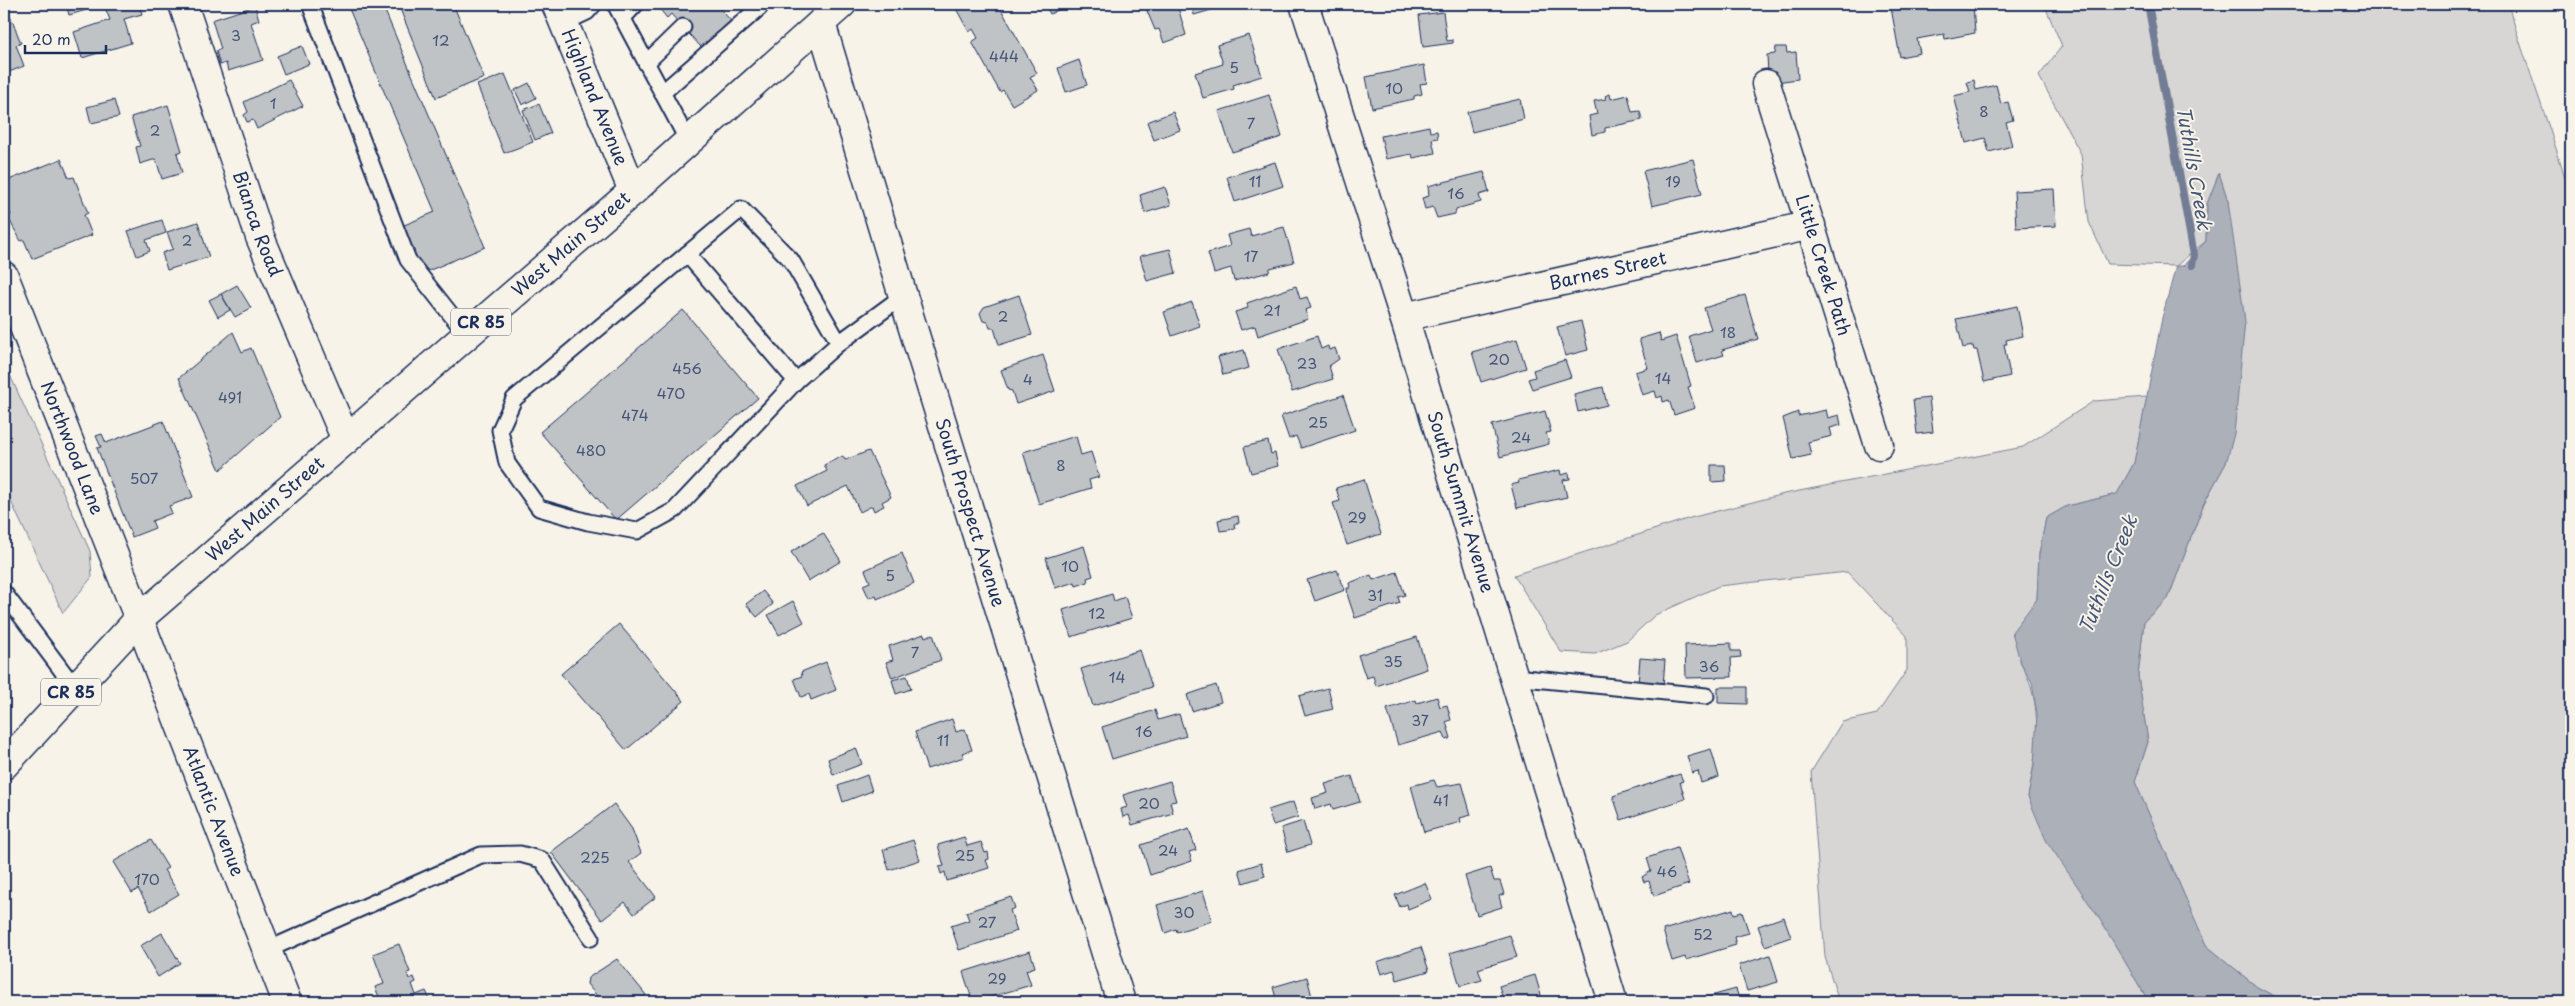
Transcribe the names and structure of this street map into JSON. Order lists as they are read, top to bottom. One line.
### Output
{"streets":{"street":["Highland Avenue","Bianca Road","West Main Street","Little Creek Path","Barnes Street","CR 85","Northwood Lane","South Summit Avenue","South Prospect Avenue","Atlantic Avenue"]},"crossings":[["Highland Avenue","West Main Street"],["Bianca Road","West Main Street"],["West Main Street","CR 85"],["West Main Street","Northwood Lane"],["West Main Street","South Prospect Avenue"],["West Main Street","Atlantic Avenue"],["Little Creek Path","Barnes Street"],["Barnes Street","South Summit Avenue"],["CR 85","Northwood Lane"],["CR 85","Atlantic Avenue"],["Northwood Lane","Atlantic Avenue"]],"water":["Tuthills Creek"],"house_numbers":["3","12","444","5","10","1","8","7","2","11","19","16","2","17","21","2","18","20","23","456","14","4","470","491","474","25","24","480","8","507","29","10","5","31","12","7","35","36","14","37","16","11","41","20","24","25","225","46","170","30","27","52","29"],"scale_bar":"20 m"}
